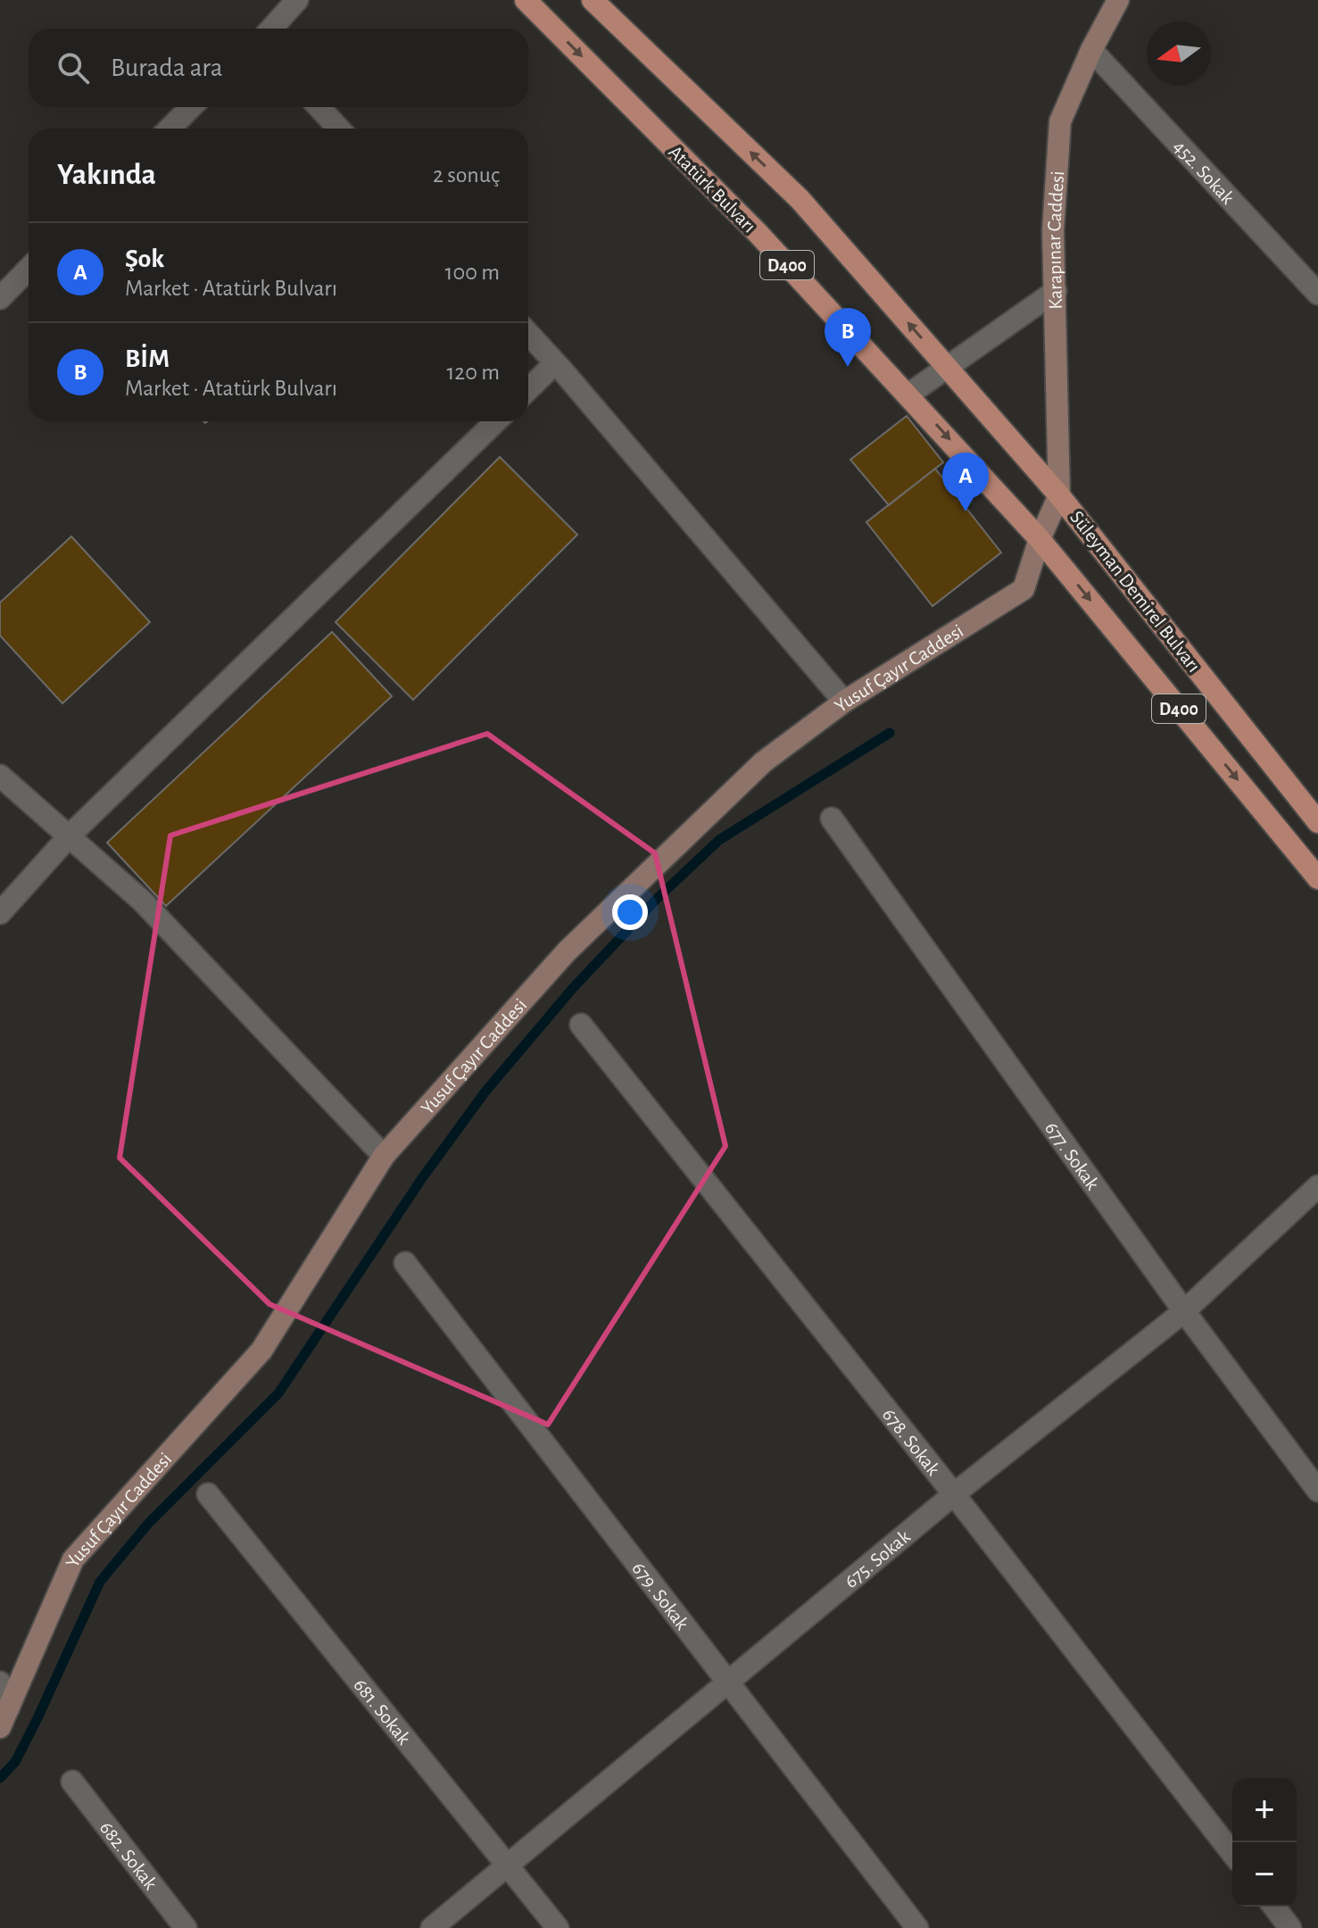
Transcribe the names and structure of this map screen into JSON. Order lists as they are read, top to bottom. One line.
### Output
{"streets":{"main road":["Atatürk Bulvarı","D400","Süleyman Demirel Bulvarı"],"street":["452. Sokak","Karapınar Caddesi","Yusuf Çayır Caddesi","677. Sokak","678. Sokak","675. Sokak","679. Sokak","681. Sokak","682. Sokak"]},"crossings":[["452. Sokak","Karapınar Caddesi"],["Atatürk Bulvarı","Süleyman Demirel Bulvarı"],["Atatürk Bulvarı","Yusuf Çayır Caddesi"],["Karapınar Caddesi","D400"],["Karapınar Caddesi","Süleyman Demirel Bulvarı"],["Karapınar Caddesi","Yusuf Çayır Caddesi"],["D400","Süleyman Demirel Bulvarı"],["D400","Yusuf Çayır Caddesi"],["Süleyman Demirel Bulvarı","Yusuf Çayır Caddesi"],["677. Sokak","675. Sokak"],["678. Sokak","675. Sokak"],["675. Sokak","679. Sokak"],["675. Sokak","681. Sokak"]],"north":"left","page":{"search":"Burada ara","heading":["Yakında","2 sonuç"],"list":[{"mark":"A","name":"Şok","note":"Market · Atatürk Bulvarı","value":"100 m"},{"mark":"B","name":"BİM","note":"Market · Atatürk Bulvarı","value":"120 m"}],"pins":["B","A"],"map_buttons":["+","−"]}}
